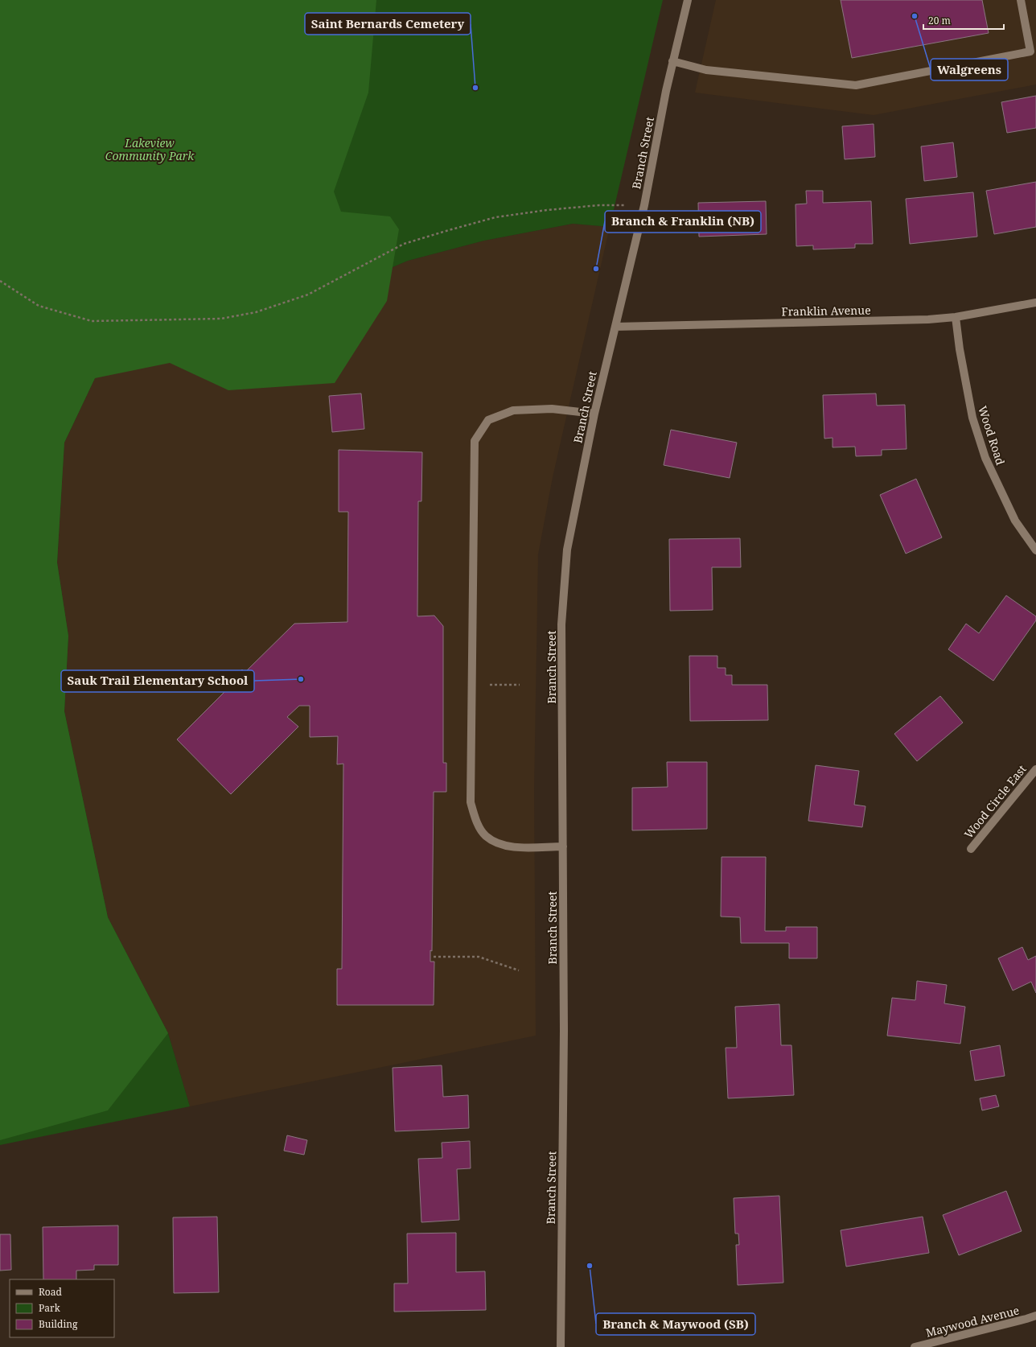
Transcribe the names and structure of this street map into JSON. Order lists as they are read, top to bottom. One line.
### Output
{"streets":{"street":["Branch Street","Franklin Avenue","Wood Road","Wood Circle East","Maywood Avenue"]},"crossings":[["Branch Street","Franklin Avenue"],["Franklin Avenue","Wood Road"]],"parks":["Lakeview Community Park"],"places":["Walgreens","Saint Bernards Cemetery","Branch & Franklin (NB)","Sauk Trail Elementary School","Branch & Maywood (SB)"],"legend":["Road","Park","Building"],"scale_bar":"20 m"}
